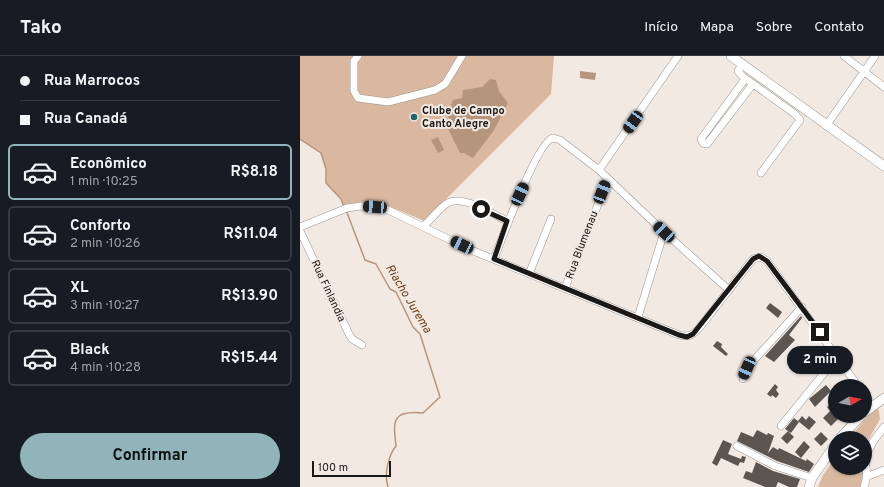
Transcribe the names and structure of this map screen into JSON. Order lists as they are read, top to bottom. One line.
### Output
{"streets":{"street":["Rua Blumenau","Rua Finlandia"]},"water":["Riacho Jurema"],"places":["Clube de Campo Canto Alegre"],"scale_bar":"100 m","north":"right","page":{"header":"Tako","nav":["Início","Mapa","Sobre","Contato"],"banner":["Rua Marrocos","Rua Canadá"],"list":[{"name":"Econômico","note":"1 min · 10:25","value":"R$8.18"},{"name":"Conforto","note":"2 min · 10:26","value":"R$11.04"},{"name":"XL","note":"3 min · 10:27","value":"R$13.90"},{"name":"Black","note":"4 min · 10:28","value":"R$15.44"}],"bubble":"2 min","buttons":"Confirmar","scale":"100 m"}}
